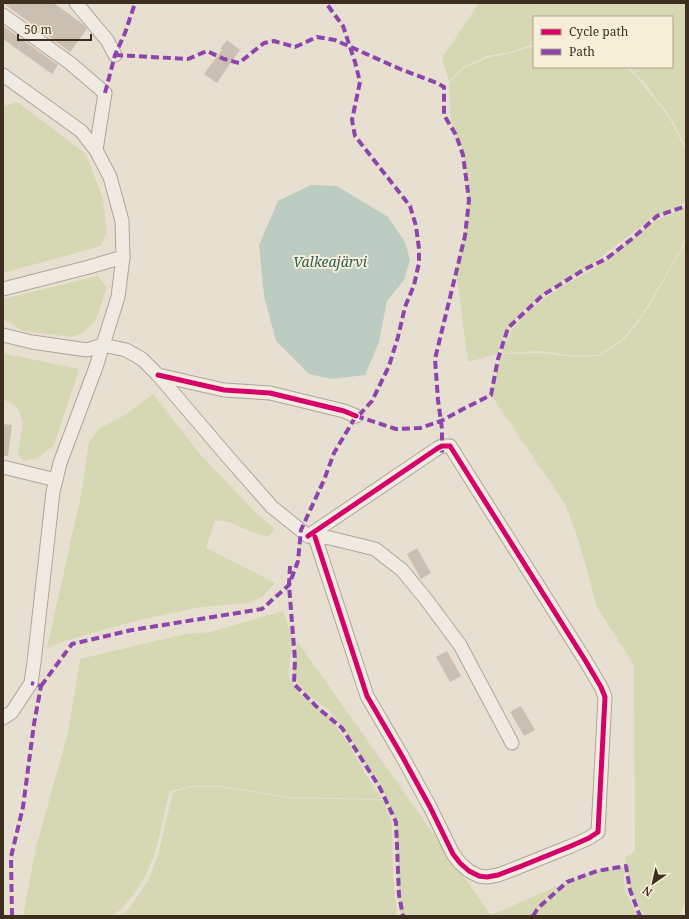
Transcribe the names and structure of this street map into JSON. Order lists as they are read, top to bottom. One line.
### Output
{"water":["Valkeajärvi"],"legend":["Cycle path","Path"],"scale_bar":"50 m","north":"bottom left"}
